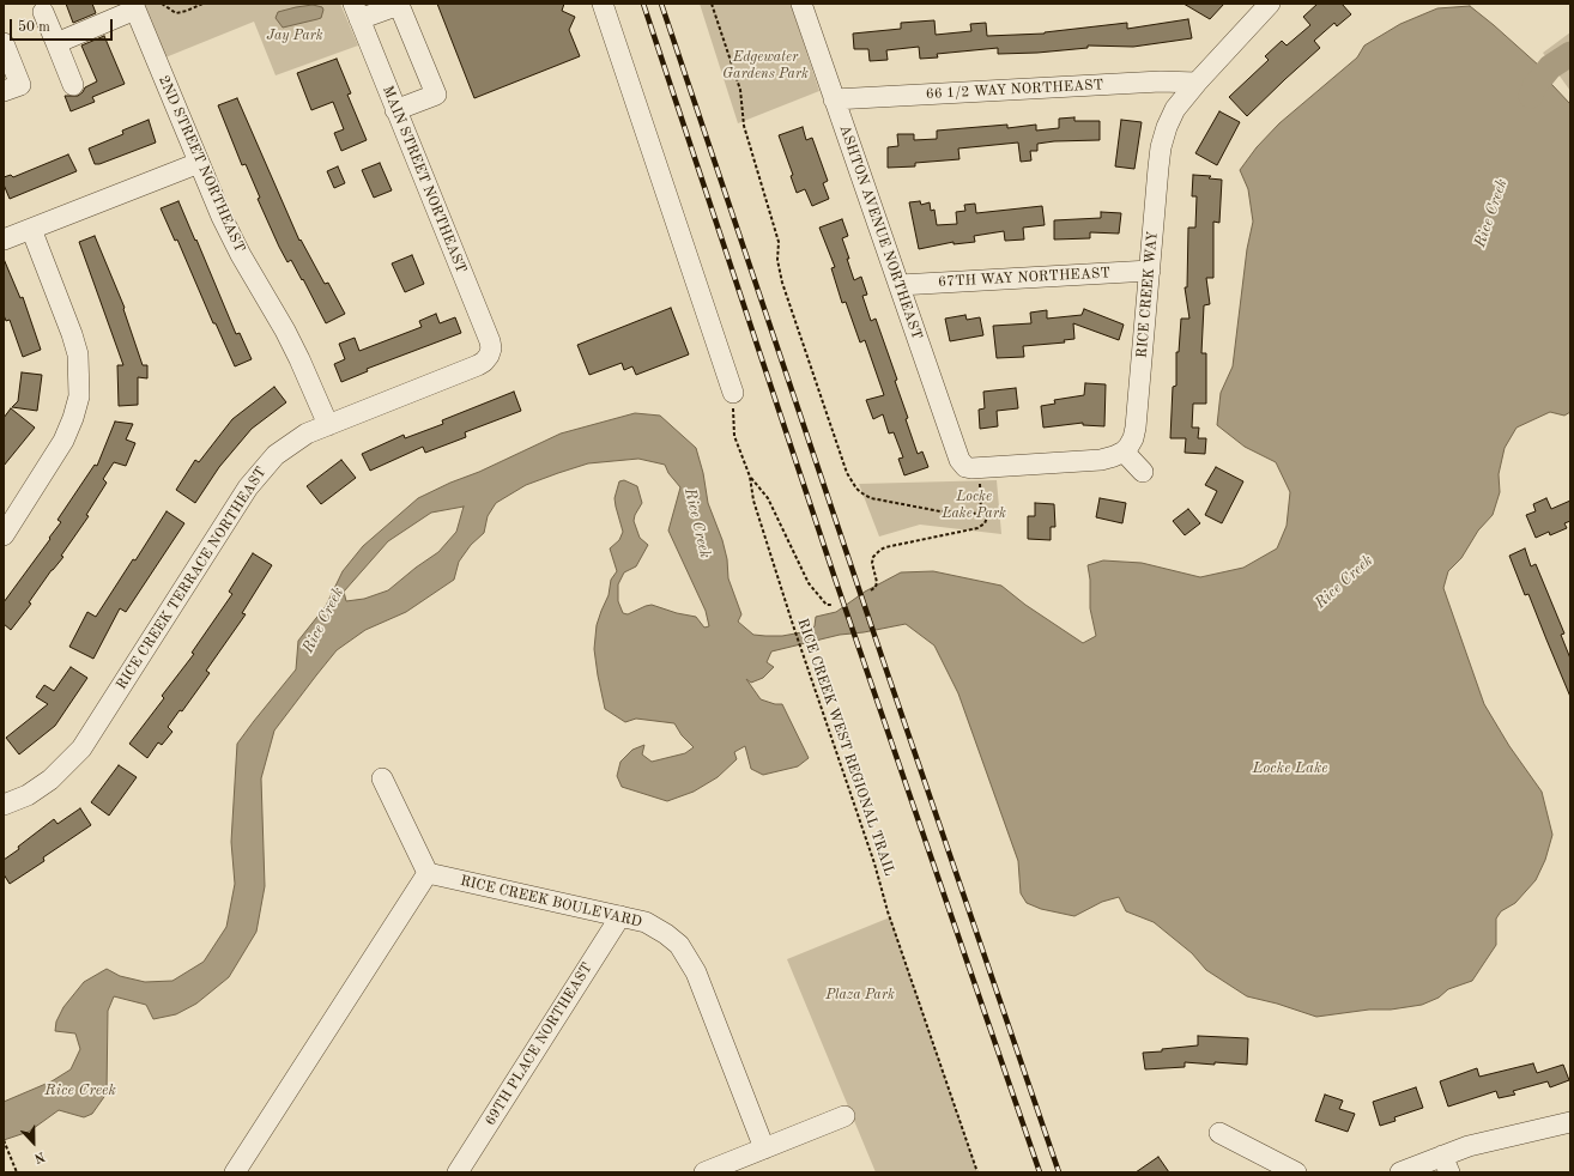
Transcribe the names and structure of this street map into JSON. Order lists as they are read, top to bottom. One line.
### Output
{"streets":{"street":["66 1/2 WAY NORTHEAST","2ND STREET NORTHEAST","MAIN STREET NORTHEAST","ASHTON AVENUE NORTHEAST","67TH WAY NORTHEAST","RICE CREEK WAY","RICE CREEK TERRACE NORTHEAST","RICE CREEK BOULEVARD","69TH PLACE NORTHEAST"],"path":["RICE CREEK WEST REGIONAL TRAIL"]},"crossings":[["66 1/2 WAY NORTHEAST","ASHTON AVENUE NORTHEAST"],["66 1/2 WAY NORTHEAST","RICE CREEK WAY"],["2ND STREET NORTHEAST","RICE CREEK TERRACE NORTHEAST"],["MAIN STREET NORTHEAST","RICE CREEK TERRACE NORTHEAST"],["ASHTON AVENUE NORTHEAST","67TH WAY NORTHEAST"],["67TH WAY NORTHEAST","RICE CREEK WAY"],["RICE CREEK BOULEVARD","69TH PLACE NORTHEAST"]],"water":["Rice Creek","Locke Lake"],"parks":["Jay Park","Edgewater Gardens Park","Locke Lake Park","Plaza Park"],"scale_bar":"50 m","north":"bottom"}
